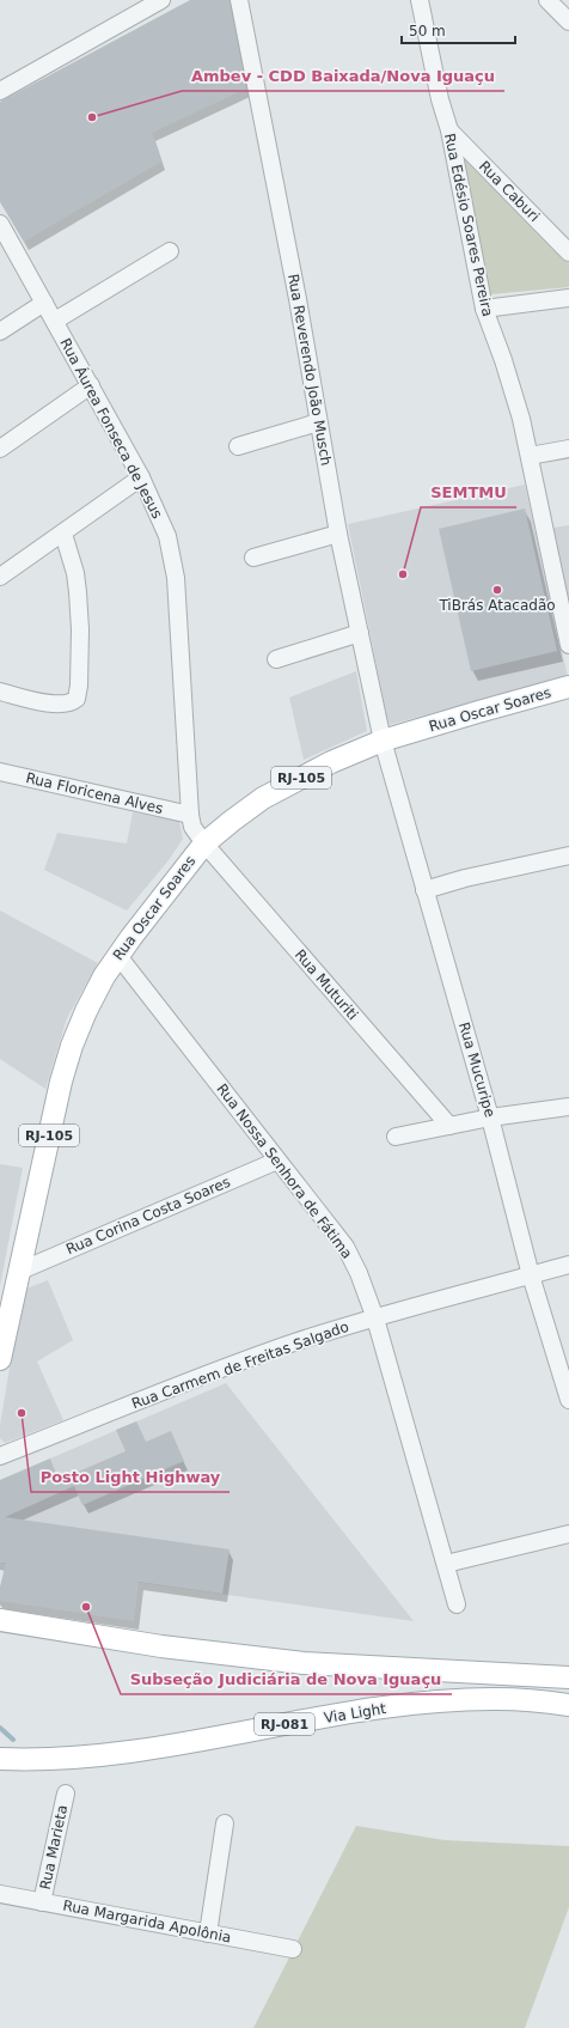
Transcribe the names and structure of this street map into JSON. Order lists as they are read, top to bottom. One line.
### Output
{"streets":{"main road":["Rua Oscar Soares","RJ-105","Via Light","RJ-081"],"street":["Rua Caburi","Rua Edésio Soares Pereira","Rua Reverendo João Musch","Rua Áurea Fonseca de Jesus","Rua Floricena Alves","Rua Muturiti","Rua Mucuripe","Rua Nossa Senhora de Fátima","Rua Corina Costa Soares","Rua Carmem de Freitas Salgado","Rua Marieta","Rua Margarida Apolônia"]},"crossings":[["Rua Caburi","Rua Edésio Soares Pereira"],["Rua Reverendo João Musch","Rua Oscar Soares"],["Rua Reverendo João Musch","Rua Mucuripe"],["Rua Áurea Fonseca de Jesus","Rua Oscar Soares"],["Rua Áurea Fonseca de Jesus","Rua Floricena Alves"],["Rua Áurea Fonseca de Jesus","Rua Muturiti"],["Rua Oscar Soares","Rua Muturiti"],["Rua Oscar Soares","Rua Mucuripe"],["Rua Oscar Soares","Rua Nossa Senhora de Fátima"],["Rua Oscar Soares","Rua Corina Costa Soares"],["Rua Mucuripe","Rua Carmem de Freitas Salgado"],["Rua Nossa Senhora de Fátima","Rua Corina Costa Soares"],["Rua Nossa Senhora de Fátima","Rua Carmem de Freitas Salgado"],["Rua Marieta","Rua Margarida Apolônia"]],"places":["Ambev - CDD Baixada/Nova Iguaçu","SEMTMU","TiBrás Atacadão","Posto Light Highway","Subseção Judiciária de Nova Iguaçu"],"scale_bar":"50 m"}
